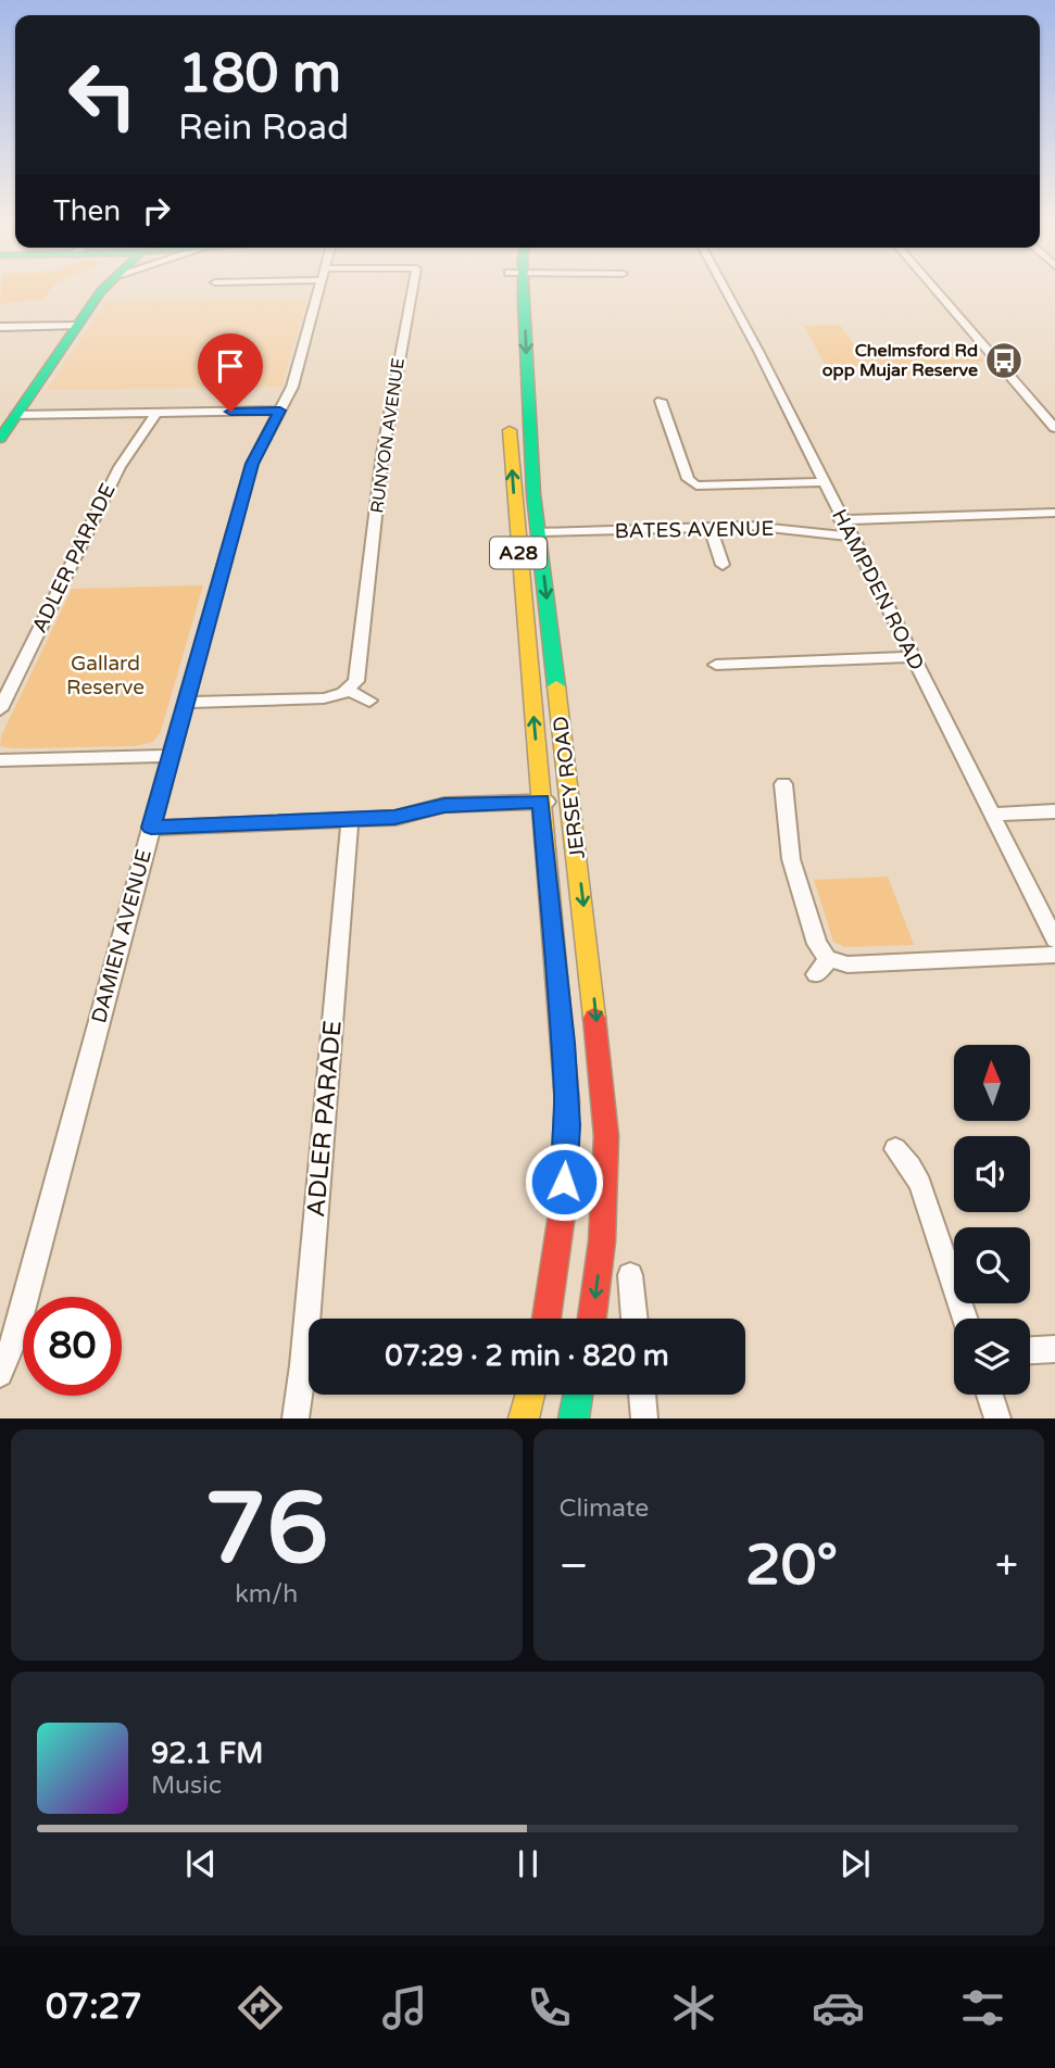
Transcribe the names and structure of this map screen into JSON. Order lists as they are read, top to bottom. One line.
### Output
{"streets":{"main road":["A28","JERSEY ROAD"],"street":["RUNYON AVENUE","BATES AVENUE","ADLER PARADE","HAMPDEN ROAD","DAMIEN AVENUE"]},"crossings":[["BATES AVENUE","HAMPDEN ROAD"],["BATES AVENUE","JERSEY ROAD"]],"parks":["Gallard Reserve"],"places":{"bus stop":["Chelmsford Rd opp Mujar Reserve"]},"north":"top","page":{"turn":["180 m","Rein Road"],"then":"Then","limit":"80","trip":"07:29 · 2 min · 820 m","tile":[["76","km/h"],"Climate"],"heat":["−","20°","+"],"song":["92.1 FM","Music"],"tabs":"07:27"}}
